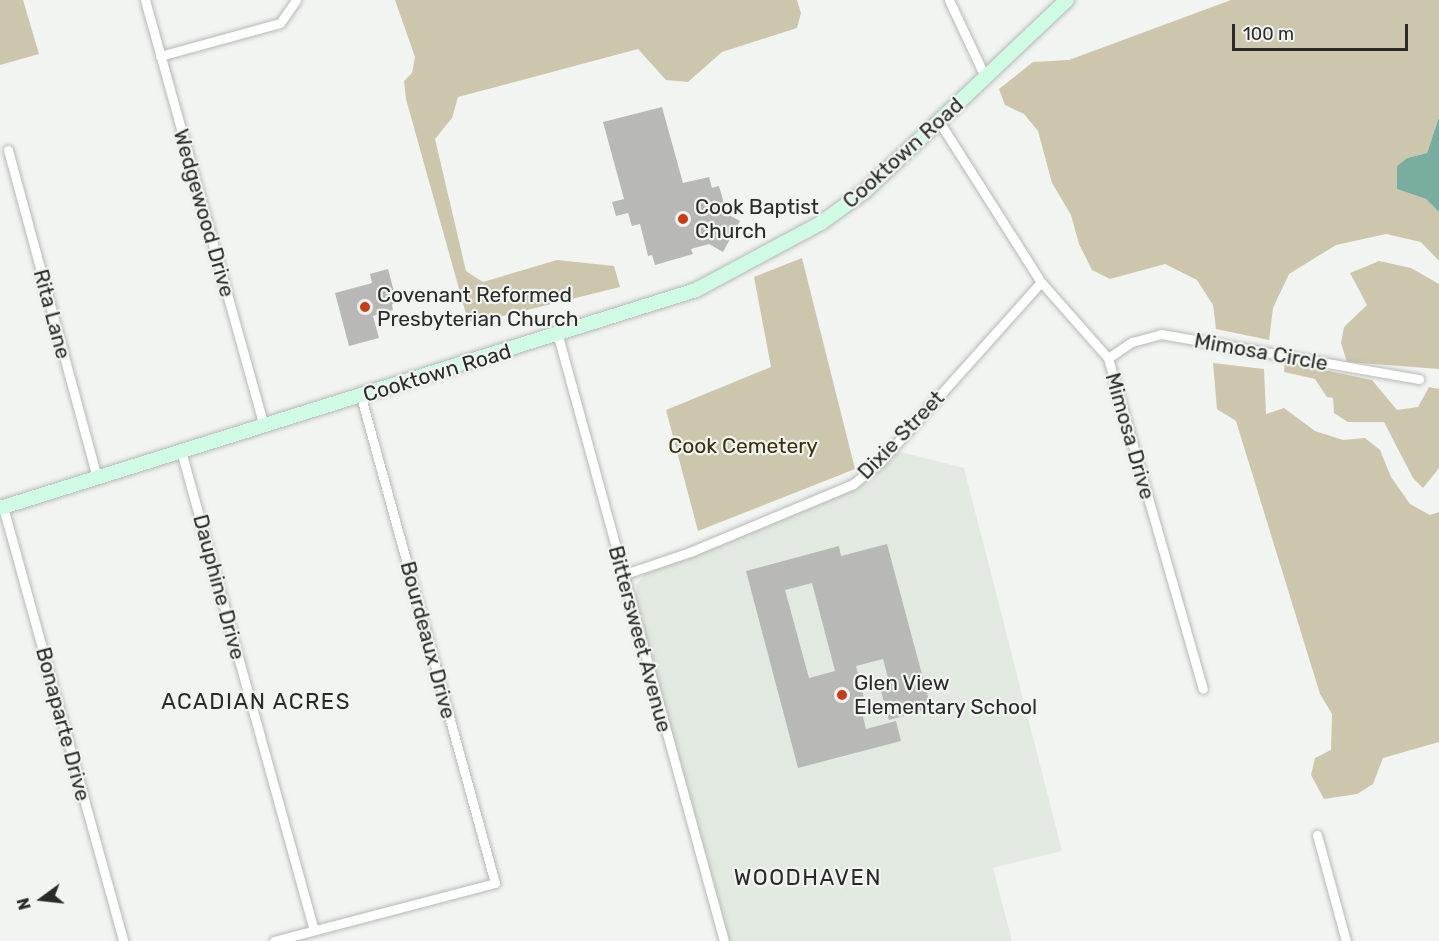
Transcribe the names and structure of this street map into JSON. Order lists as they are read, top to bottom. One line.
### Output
{"streets":{"street":["Cooktown Road","Wedgewood Drive","Rita Lane","Mimosa Circle","Dixie Street","Mimosa Drive","Dauphine Drive","Bittersweet Avenue","Bourdeaux Drive","Bonaparte Drive"]},"crossings":[["Cooktown Road","Wedgewood Drive"],["Cooktown Road","Rita Lane"],["Cooktown Road","Mimosa Drive"],["Cooktown Road","Dauphine Drive"],["Cooktown Road","Bittersweet Avenue"],["Cooktown Road","Bourdeaux Drive"],["Cooktown Road","Bonaparte Drive"],["Mimosa Circle","Mimosa Drive"],["Dixie Street","Mimosa Drive"],["Dixie Street","Bittersweet Avenue"],["Dauphine Drive","Bourdeaux Drive"]],"districts":["ACADIAN ACRES","WOODHAVEN"],"parks":["Cook Cemetery"],"places":["Cook Baptist Church","Covenant Reformed Presbyterian Church","Glen View Elementary School"],"scale_bar":"100 m","north":"left"}
